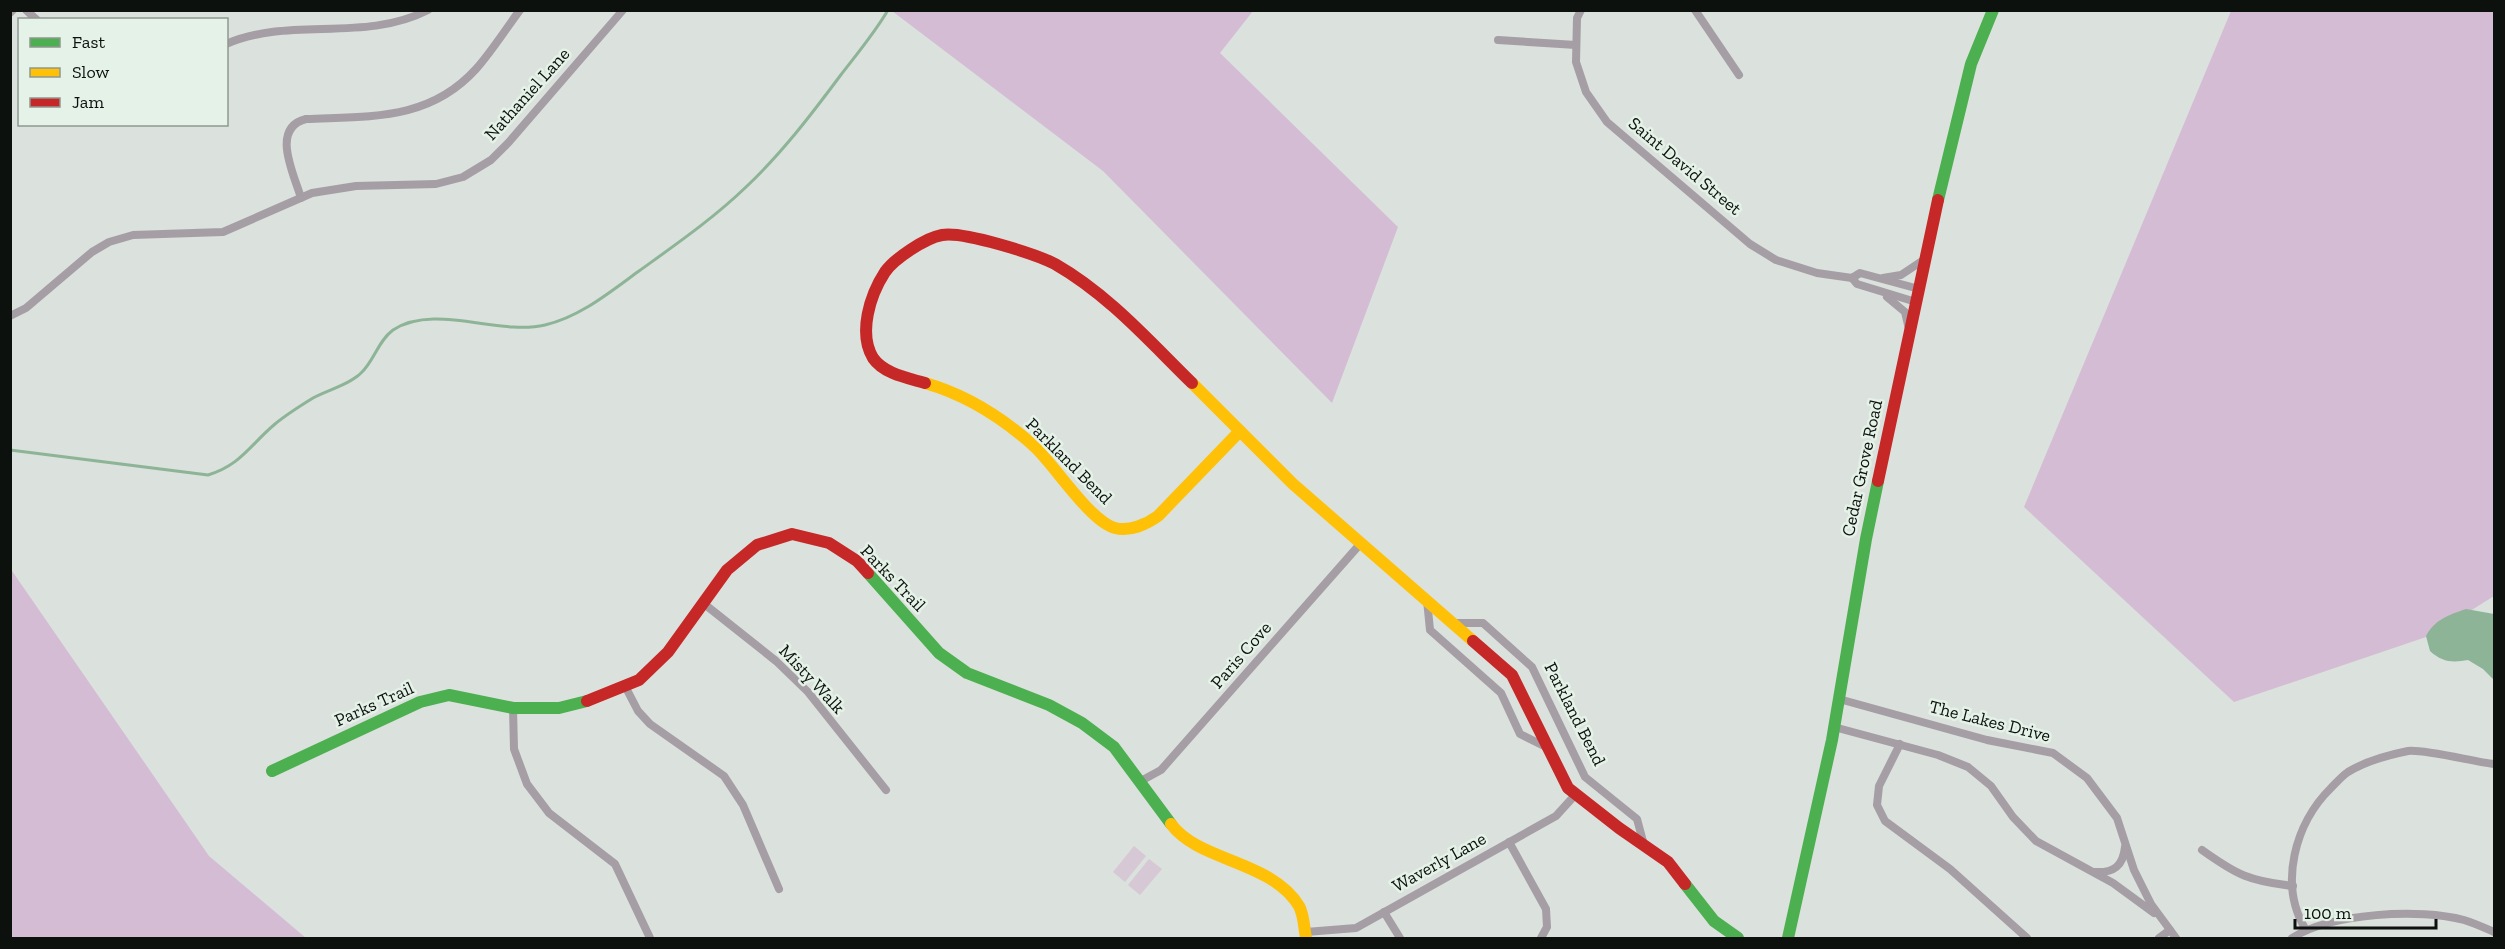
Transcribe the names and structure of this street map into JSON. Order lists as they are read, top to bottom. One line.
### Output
{"streets":{"street":["Nathaniel Lane","Saint David Street","Parkland Bend","Cedar Grove Road","Parks Trail","Paris Cove","Misty Walk","The Lakes Drive","Waverly Lane"]},"crossings":[["Saint David Street","Cedar Grove Road"],["Parkland Bend","Paris Cove"],["Parkland Bend","Waverly Lane"],["Cedar Grove Road","The Lakes Drive"],["Parks Trail","Paris Cove"],["Parks Trail","Misty Walk"],["Parks Trail","Waverly Lane"]],"legend":["Fast","Slow","Jam"],"scale_bar":"100 m"}
